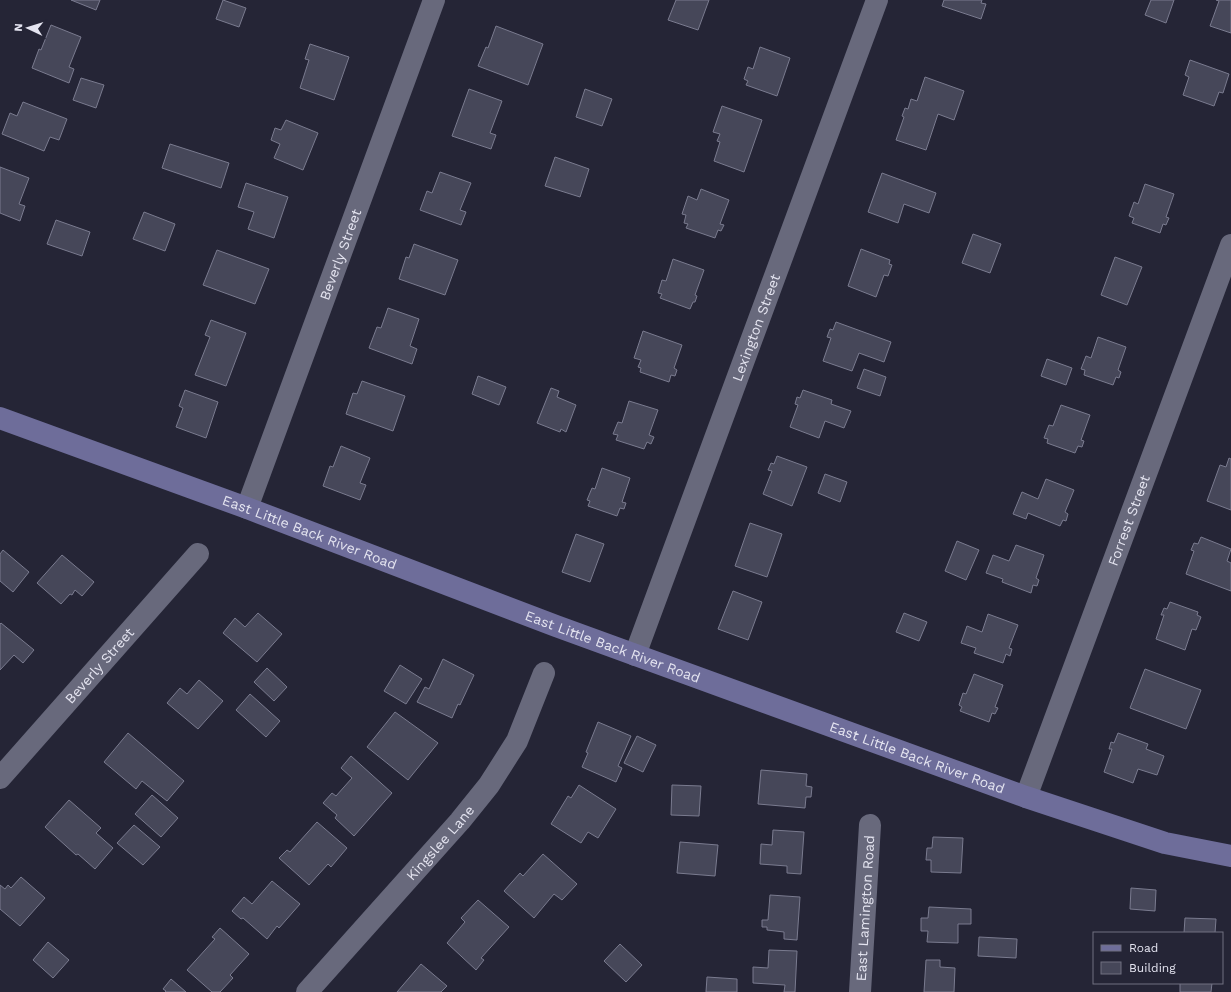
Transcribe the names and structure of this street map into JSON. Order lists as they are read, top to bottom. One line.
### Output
{"streets":{"street":["Beverly Street","Lexington Street","Forrest Street","East Little Back River Road","Kingslee Lane","East Lamington Road"]},"crossings":[["Beverly Street","East Little Back River Road"],["Lexington Street","East Little Back River Road"],["Forrest Street","East Little Back River Road"]],"legend":["Road","Building"],"north":"left"}
